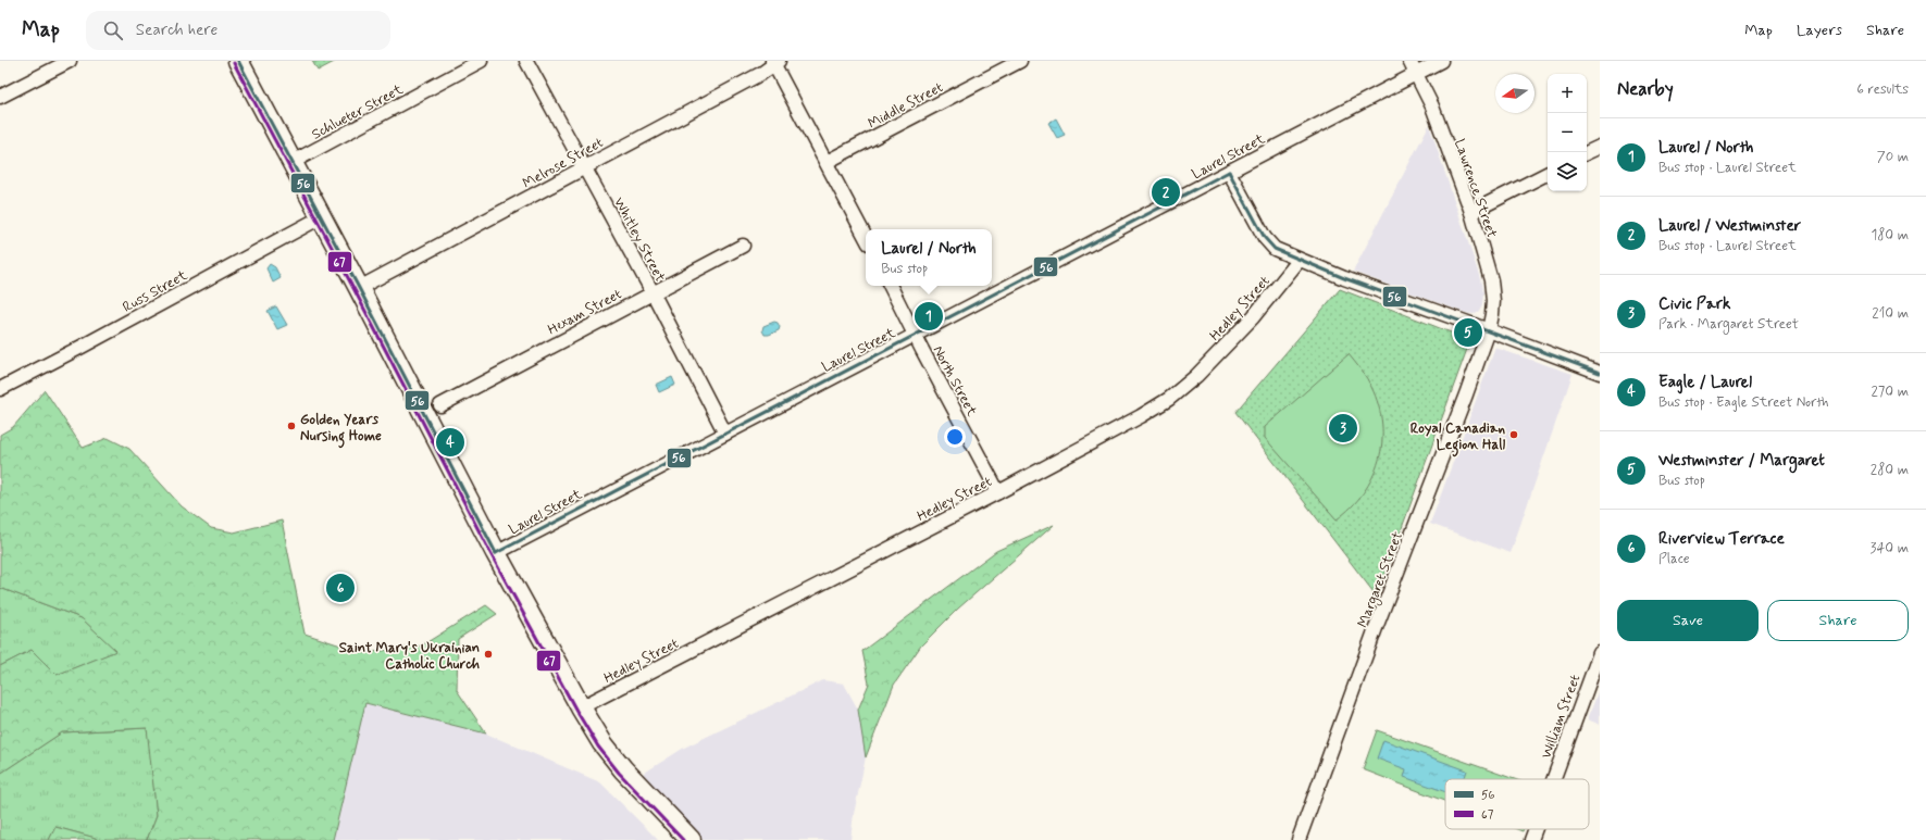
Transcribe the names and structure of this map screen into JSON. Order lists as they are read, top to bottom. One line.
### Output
{"streets":{"street":["Middle Street","Schlueter Street","Laurel Street","Melrose Street","Lawrence Street","Whitley Street","Russ Street","Hedley Street","Hexam Street","North Street","Margaret Street","William Street"]},"crossings":[["Laurel Street","Lawrence Street"],["Laurel Street","Whitley Street"],["Laurel Street","North Street"],["Melrose Street","Whitley Street"],["Lawrence Street","Margaret Street"],["Whitley Street","Hexam Street"],["Hedley Street","North Street"]],"places":["Golden Years Nursing Home","Royal Canadian Legion Hall","Saint Mary's Ukrainian Catholic Church"],"lines":["transit line 56","transit line 67"],"legend":["56","67"],"north":"left","page":{"header":"Map","search":"Search here","nav":["Map","Layers","Share"],"heading":["Nearby","6 results"],"map_buttons":["+","−"],"list":[{"mark":"1","name":"Laurel / North","note":"Bus stop · Laurel Street","value":"70 m"},{"mark":"2","name":"Laurel / Westminster","note":"Bus stop · Laurel Street","value":"180 m"},{"mark":"3","name":"Civic Park","note":"Park · Margaret Street","value":"210 m"},{"mark":"4","name":"Eagle / Laurel","note":"Bus stop · Eagle Street North","value":"270 m"},{"mark":"5","name":"Westminster / Margaret","note":"Bus stop","value":"280 m"},{"mark":"6","name":"Riverview Terrace","note":"Place","value":"340 m"}],"pins":["2","1","5","3","4","6"],"popup":["Laurel / North","Bus stop"],"buttons":["Save","Share"]}}
